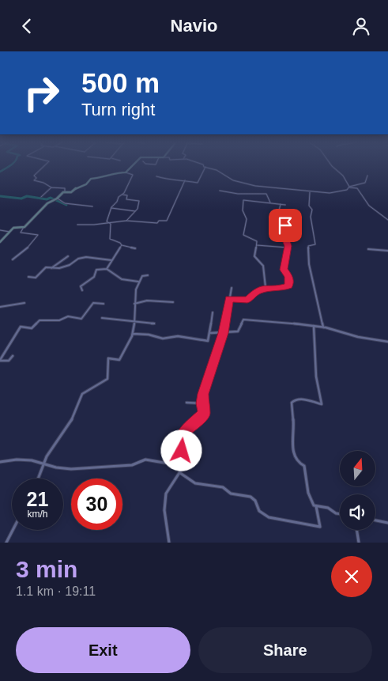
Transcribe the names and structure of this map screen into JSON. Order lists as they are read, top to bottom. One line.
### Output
{"north":"top","page":{"header":"Navio","turn":["500 m","Turn right"],"speed":"21 km/h","limit":"30","heading":["3 min","1.1 km · 19:11"],"buttons":["Exit","Share"]}}
